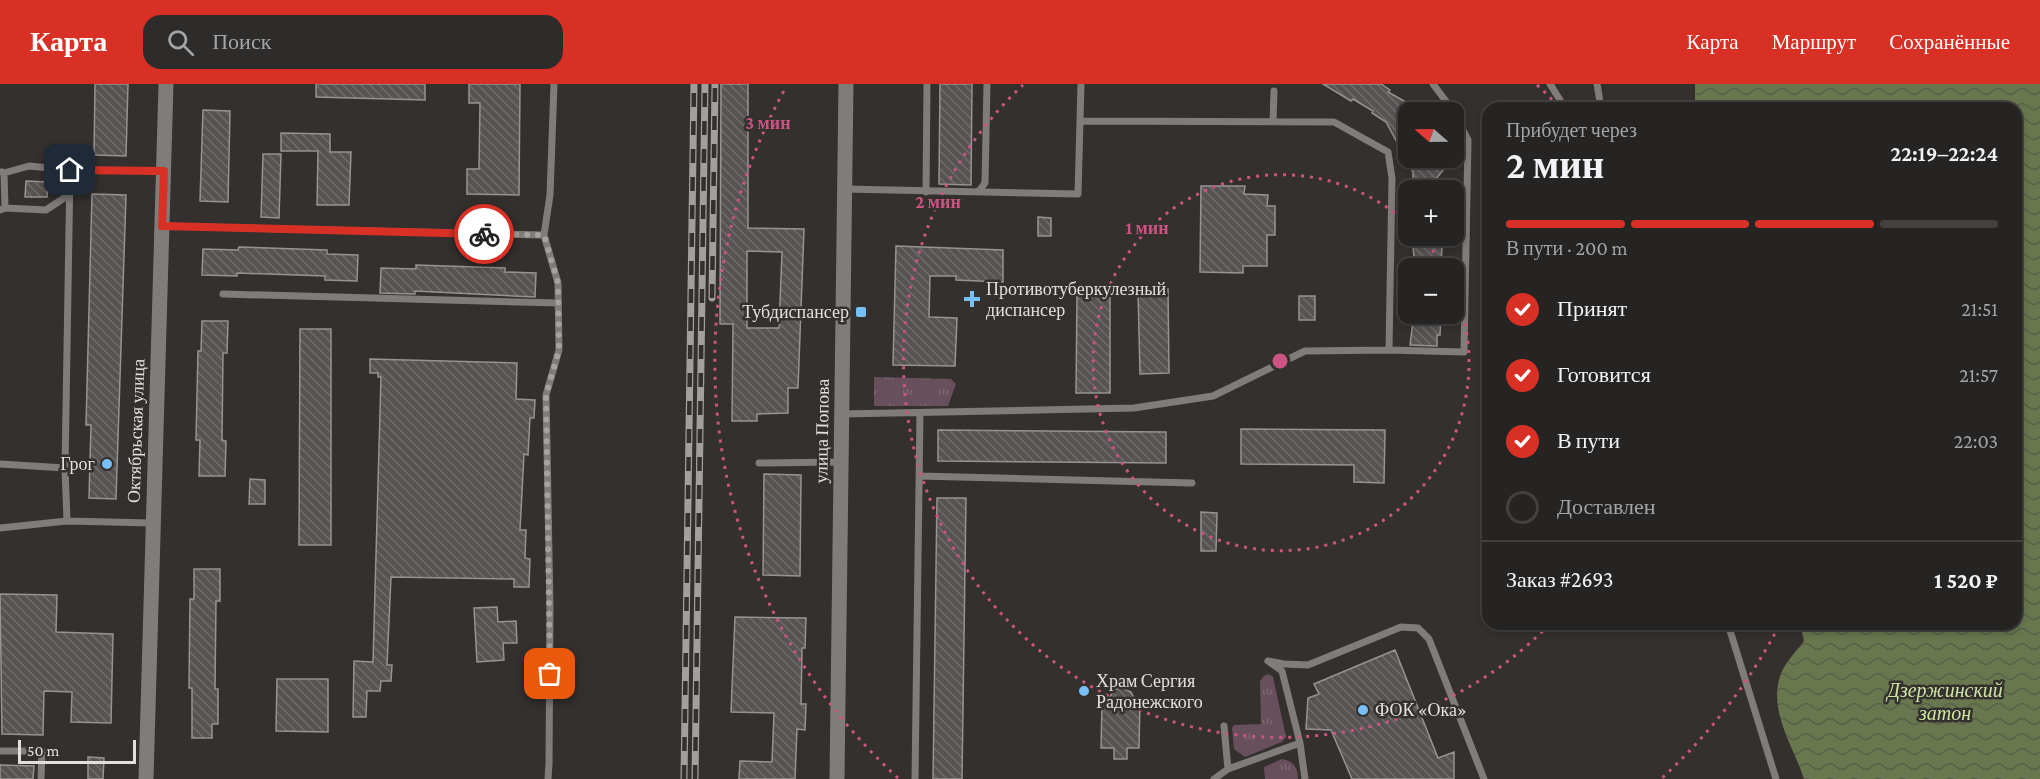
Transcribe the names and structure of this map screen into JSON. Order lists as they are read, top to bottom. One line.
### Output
{"streets":{"street":["Октябрьская улица","улица Попова"]},"water":["Дзержинский затон"],"places":{"health":["Противотуберкулезный диспансер"],"transit":["Тубдиспансер"],"other":["Грог","Храм Сергия Радонежского","ФОК «Ока»"]},"scale_bar":"50 m","north":"left","page":{"header":"Карта","search":"Поиск","nav":["Карта","Маршрут","Сохранённые"],"map_buttons":["+","−"],"heading":["2 мин","Прибудет через","22:19–22:24"],"panel":["Заказ #2693","1 520 ₽"],"bar":"В пути · 200 m","list":[["Принят","21:51"],["Готовится","21:57"],["В пути","22:03"],"Доставлен"],"scale":"50 m"},"rings":["3 мин","2 мин","1 мин"]}
